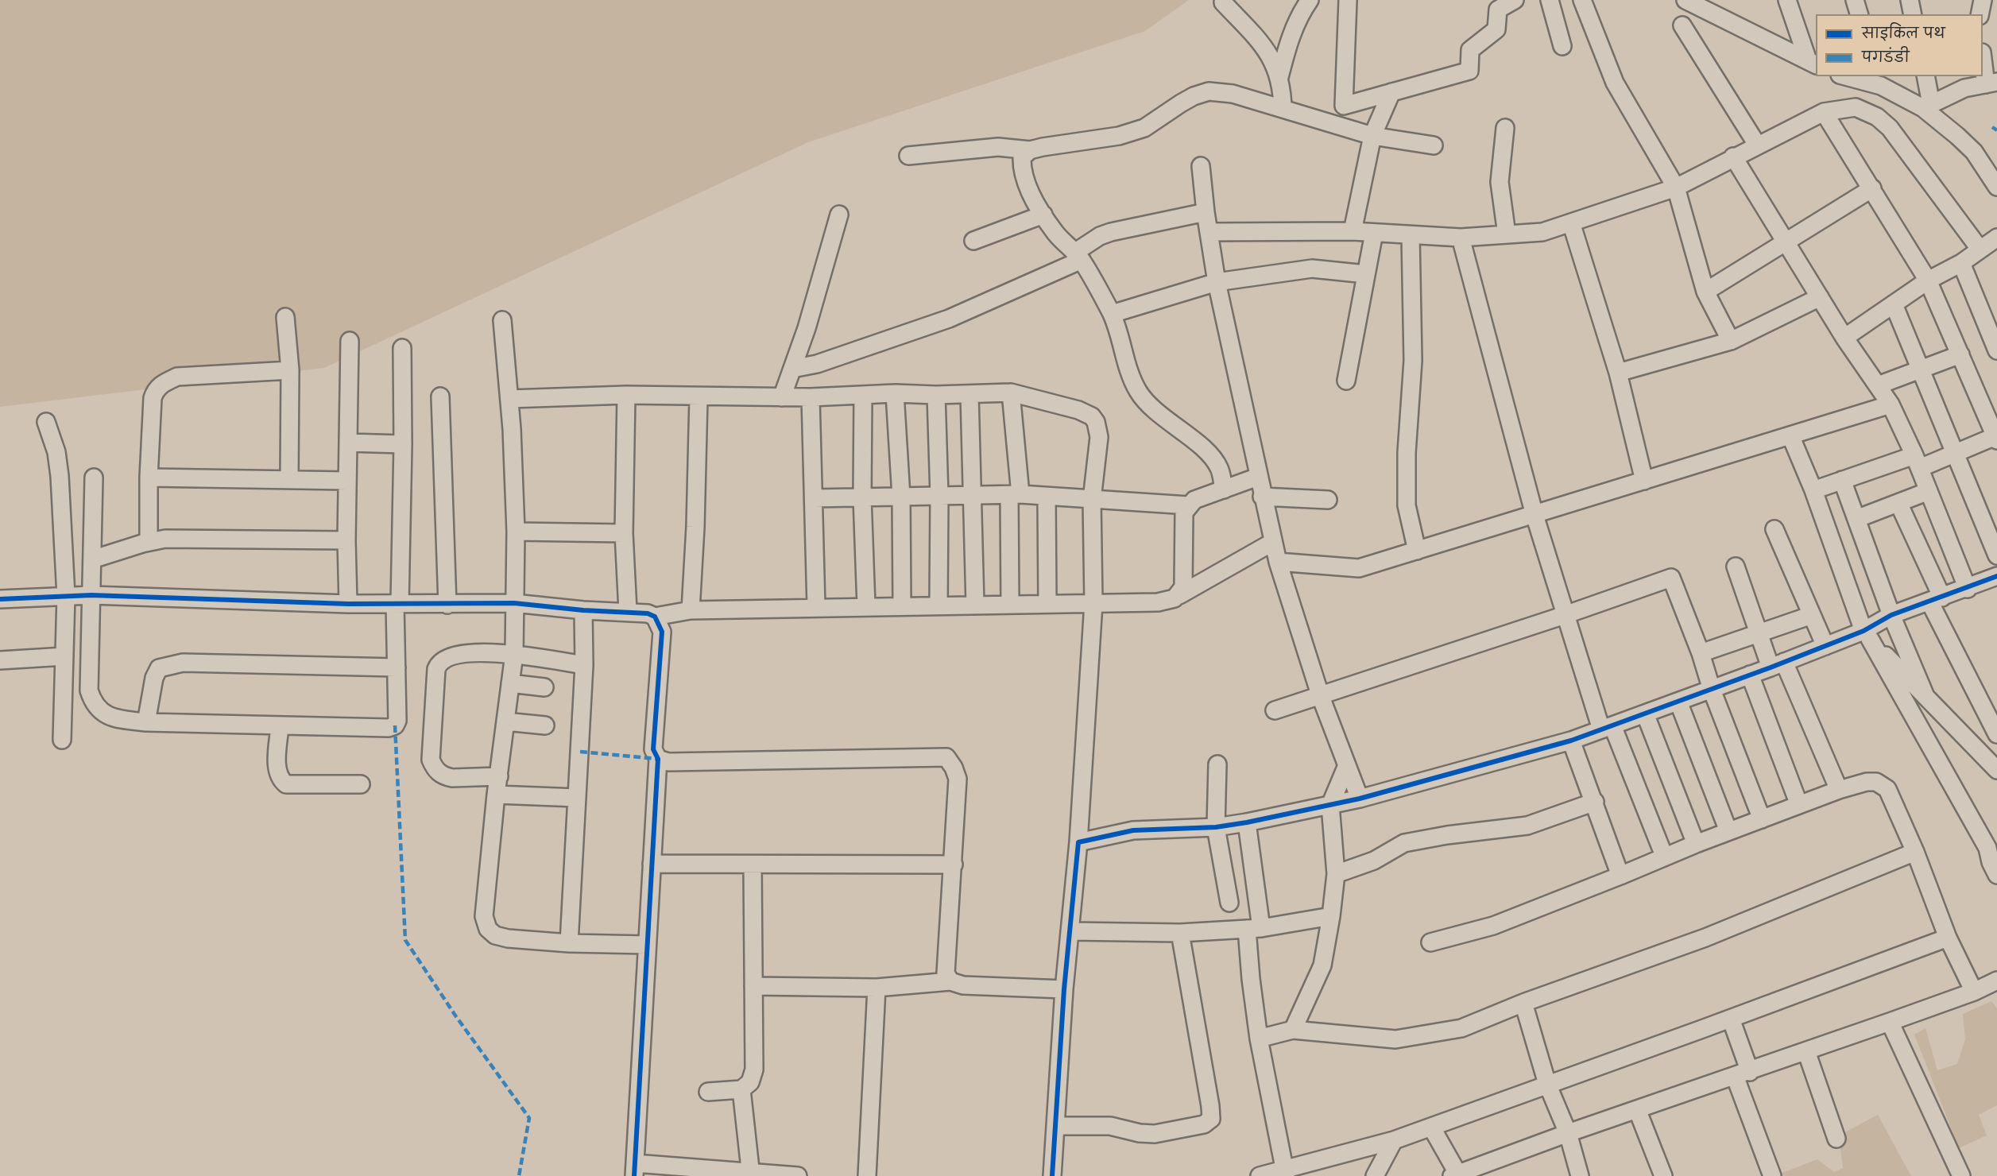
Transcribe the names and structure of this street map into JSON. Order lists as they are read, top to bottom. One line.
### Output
{"legend":["साइकिल पथ","पगडंडी"]}
